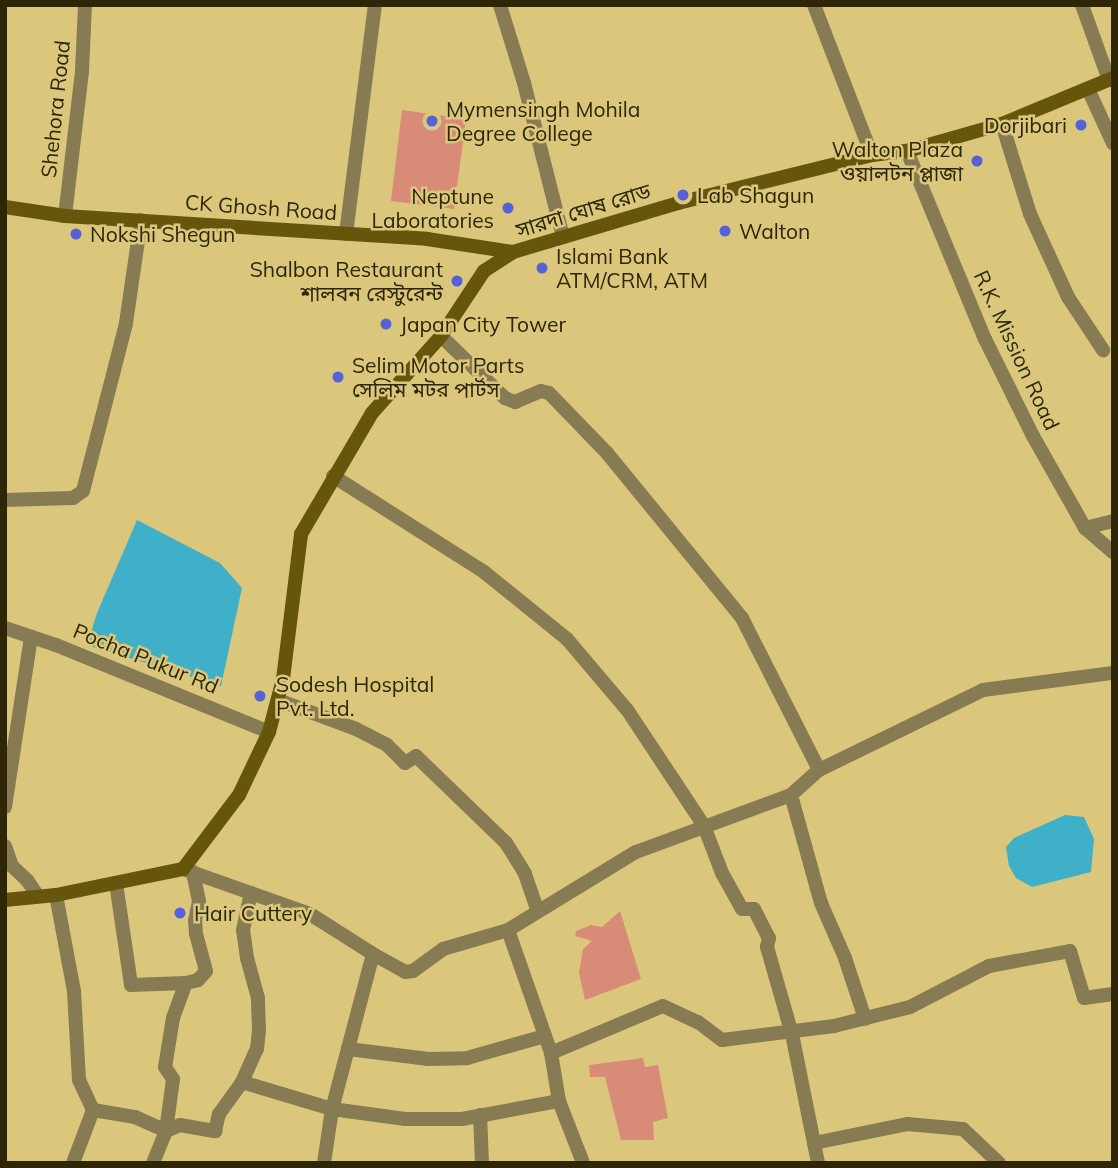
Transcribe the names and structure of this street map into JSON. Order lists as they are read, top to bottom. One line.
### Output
{"streets":{"main road":["CK Ghosh Road","সারদা ঘোষ রোড"],"street":["Shehora Road","R.K. Mission Road","Pocha Pukur Rd"]},"crossings":[["Shehora Road","CK Ghosh Road"],["CK Ghosh Road","সারদা ঘোষ রোড"],["সারদা ঘোষ রোড","R.K. Mission Road"],["সারদা ঘোষ রোড","Pocha Pukur Rd"]],"places":["Mymensingh Mohila Degree College","Dorjibari","Walton Plaza ওয়ালটন প্লাজা","Lab Shagun","Neptune Laboratories","Walton","Nokshi Shegun","Islami Bank ATM/CRM, ATM","Shalbon Restaurant শালবন রেস্টুরেন্ট","Japan City Tower","Selim Motor Parts সেলিম মটর পার্টস","Sodesh Hospital Pvt. Ltd.","Hair Cuttery"]}
